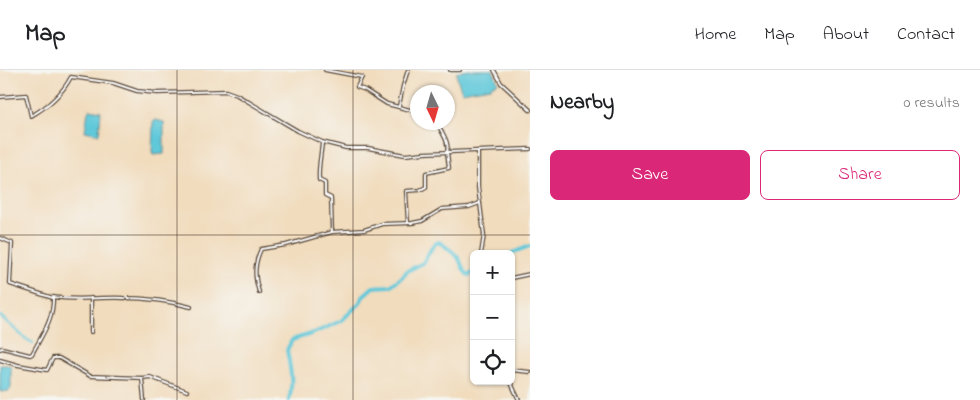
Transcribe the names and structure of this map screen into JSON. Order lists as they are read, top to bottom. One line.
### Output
{"north":"bottom","page":{"header":"Map","nav":["Home","Map","About","Contact"],"heading":["Nearby","0 results"],"buttons":["Save","Share"],"map_buttons":["+","−"]}}
